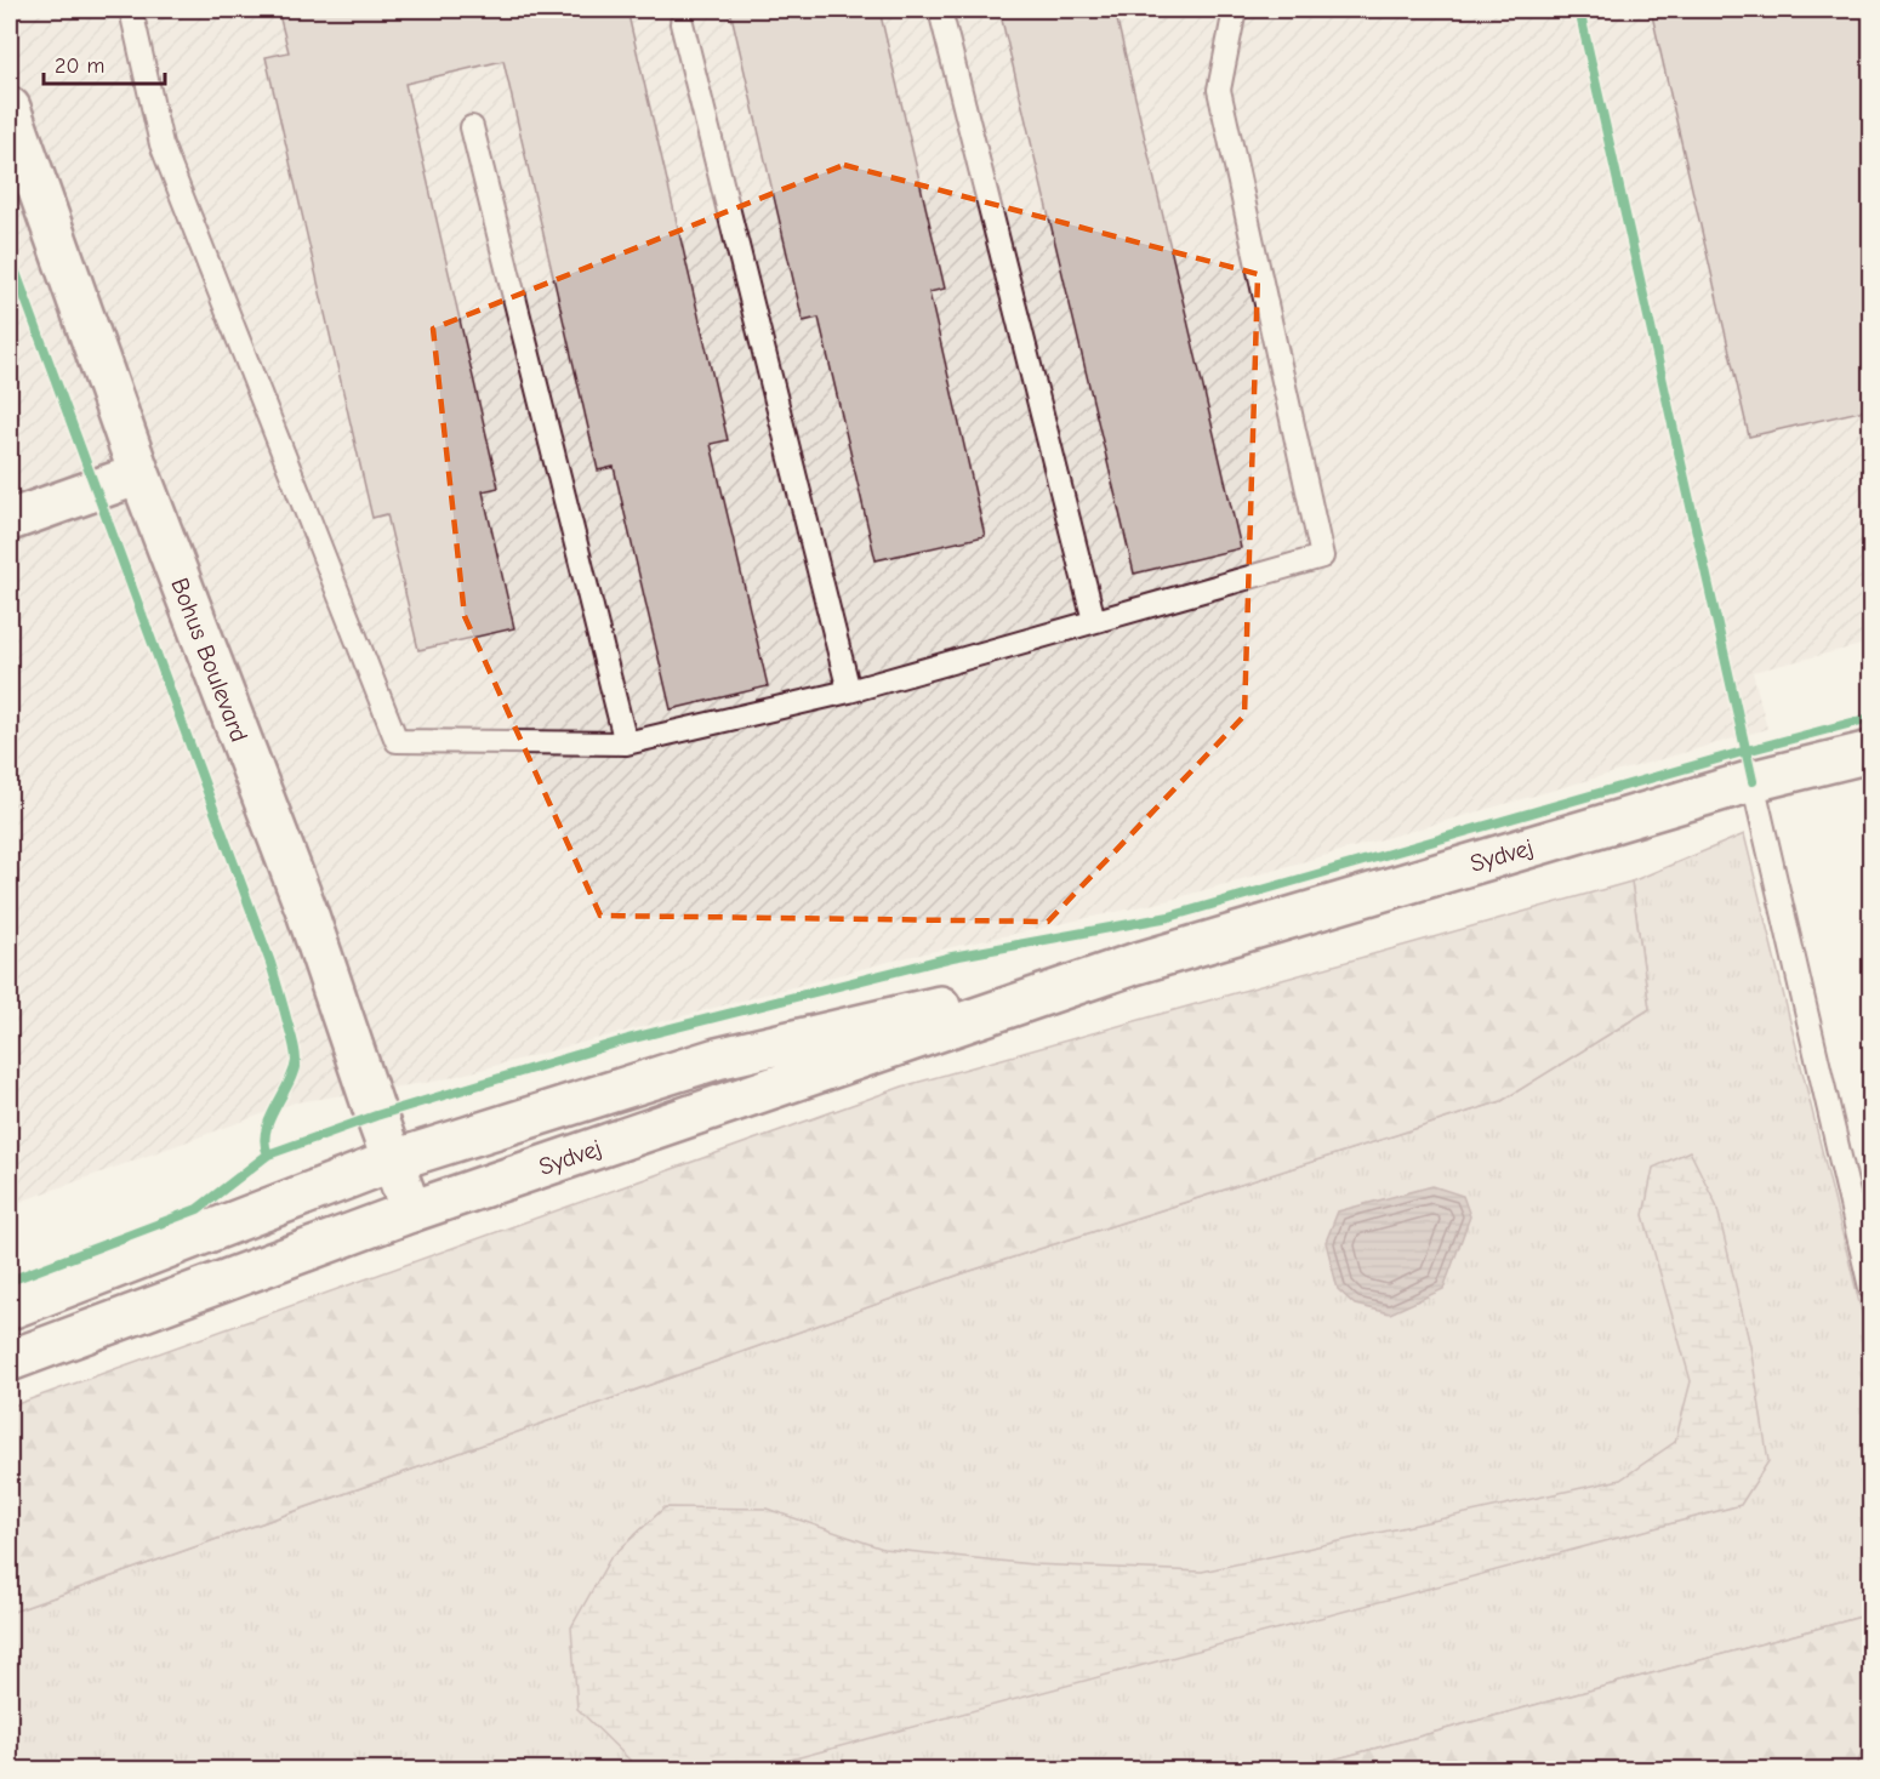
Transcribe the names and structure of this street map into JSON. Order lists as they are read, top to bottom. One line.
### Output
{"streets":{"main road":["Bohus Boulevard","Sydvej"]},"crossings":[["Bohus Boulevard","Sydvej"]],"scale_bar":"20 m"}
